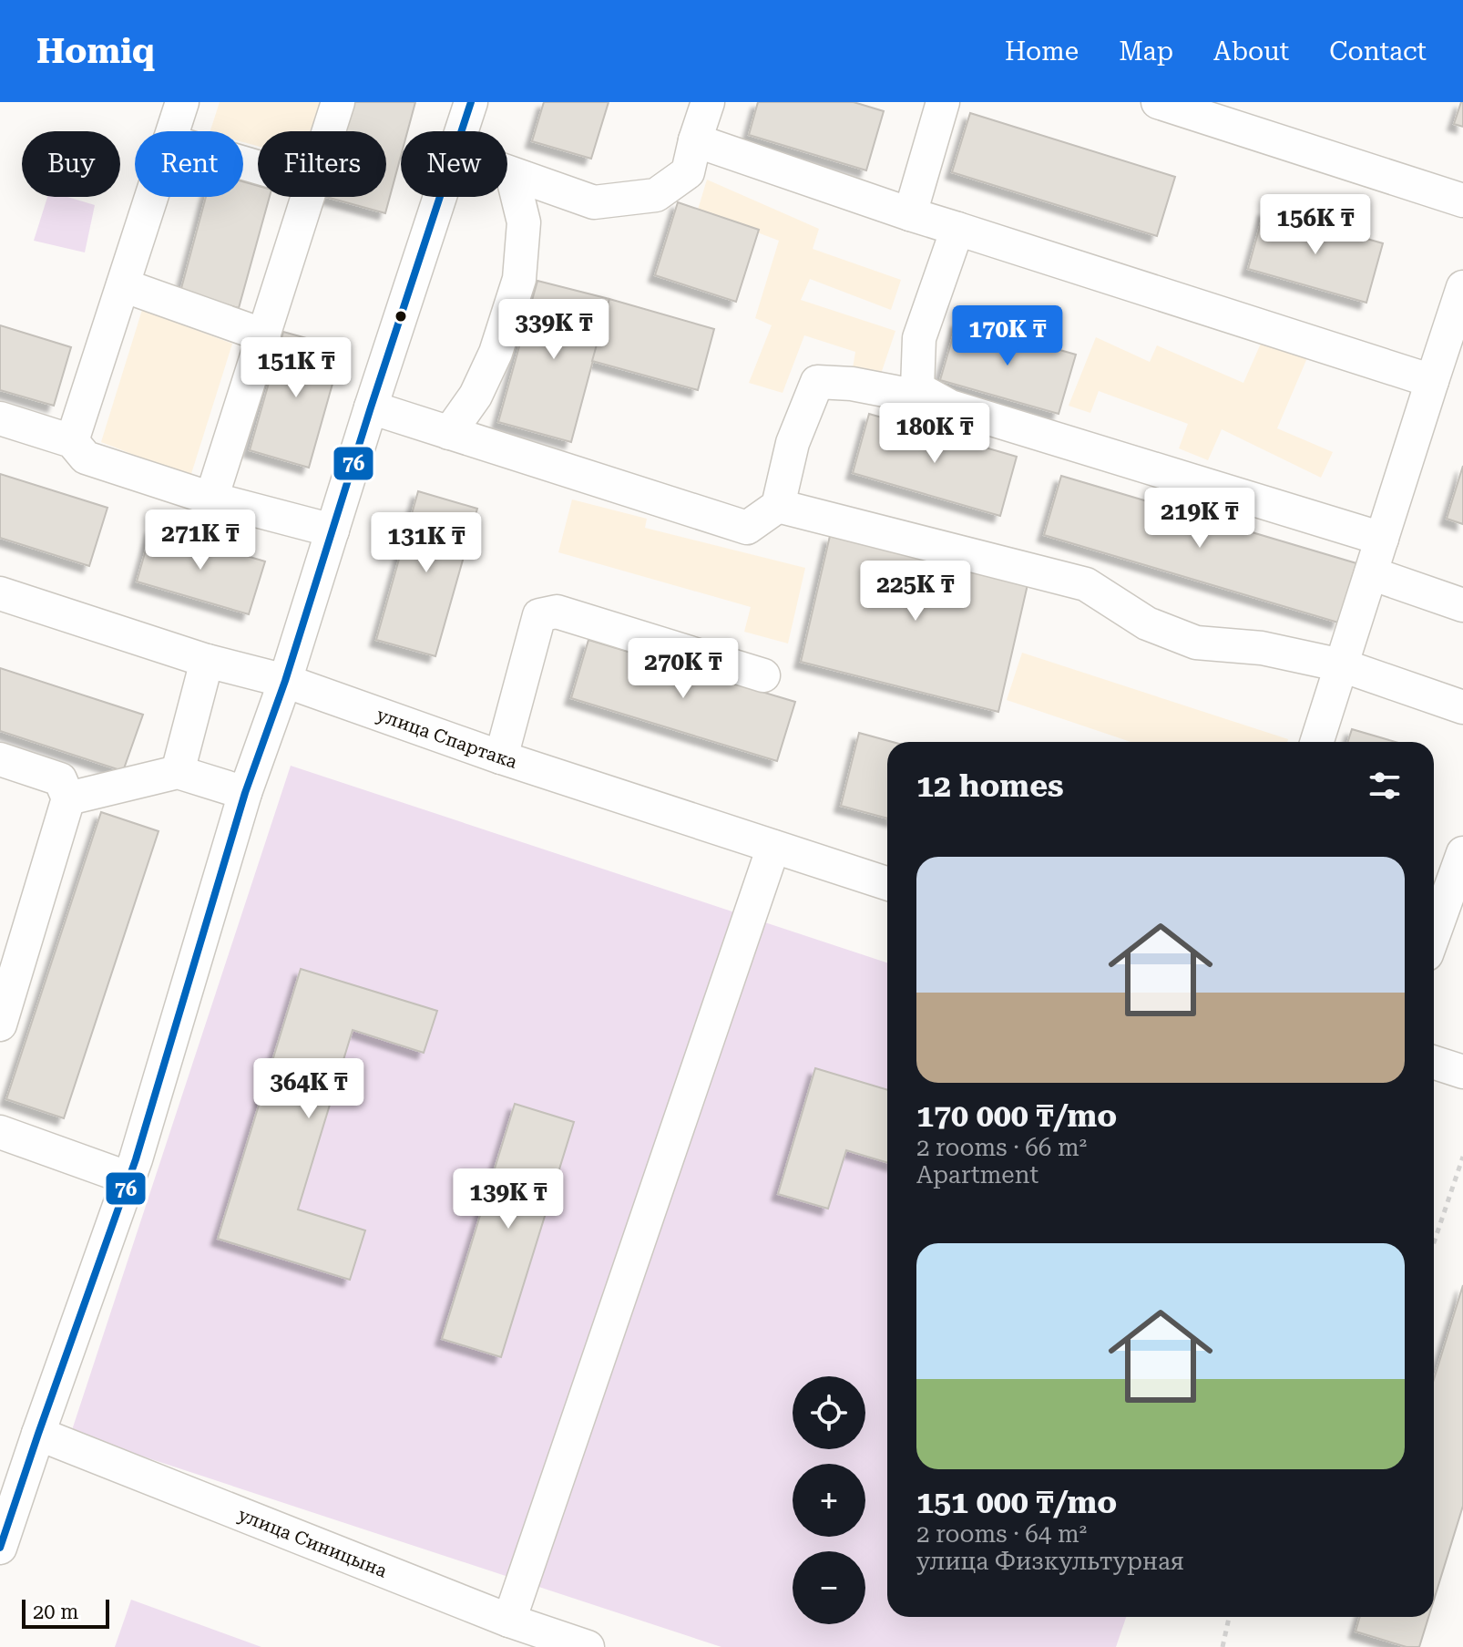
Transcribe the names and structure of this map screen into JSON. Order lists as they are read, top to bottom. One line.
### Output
{"streets":{"street":["улица Спартака","улица Синицына"]},"lines":["transit line 76"],"scale_bar":"20 m","page":{"header":"Homiq","nav":["Home","Map","About","Contact"],"chip":["Buy","Rent","Filters","New"],"price":["156K ₸","339K ₸","170K ₸","151K ₸","180K ₸","219K ₸","271K ₸","131K ₸","225K ₸","270K ₸","364K ₸","139K ₸"],"heading":"12 homes","list":[{"name":"170 000 ₸/mo","note":"2 rooms · 66 m² · Apartment"},{"name":"151 000 ₸/mo","note":"2 rooms · 64 m² · улица Физкультурная"}],"map_buttons":["+","−"],"scale":"20 m"}}
